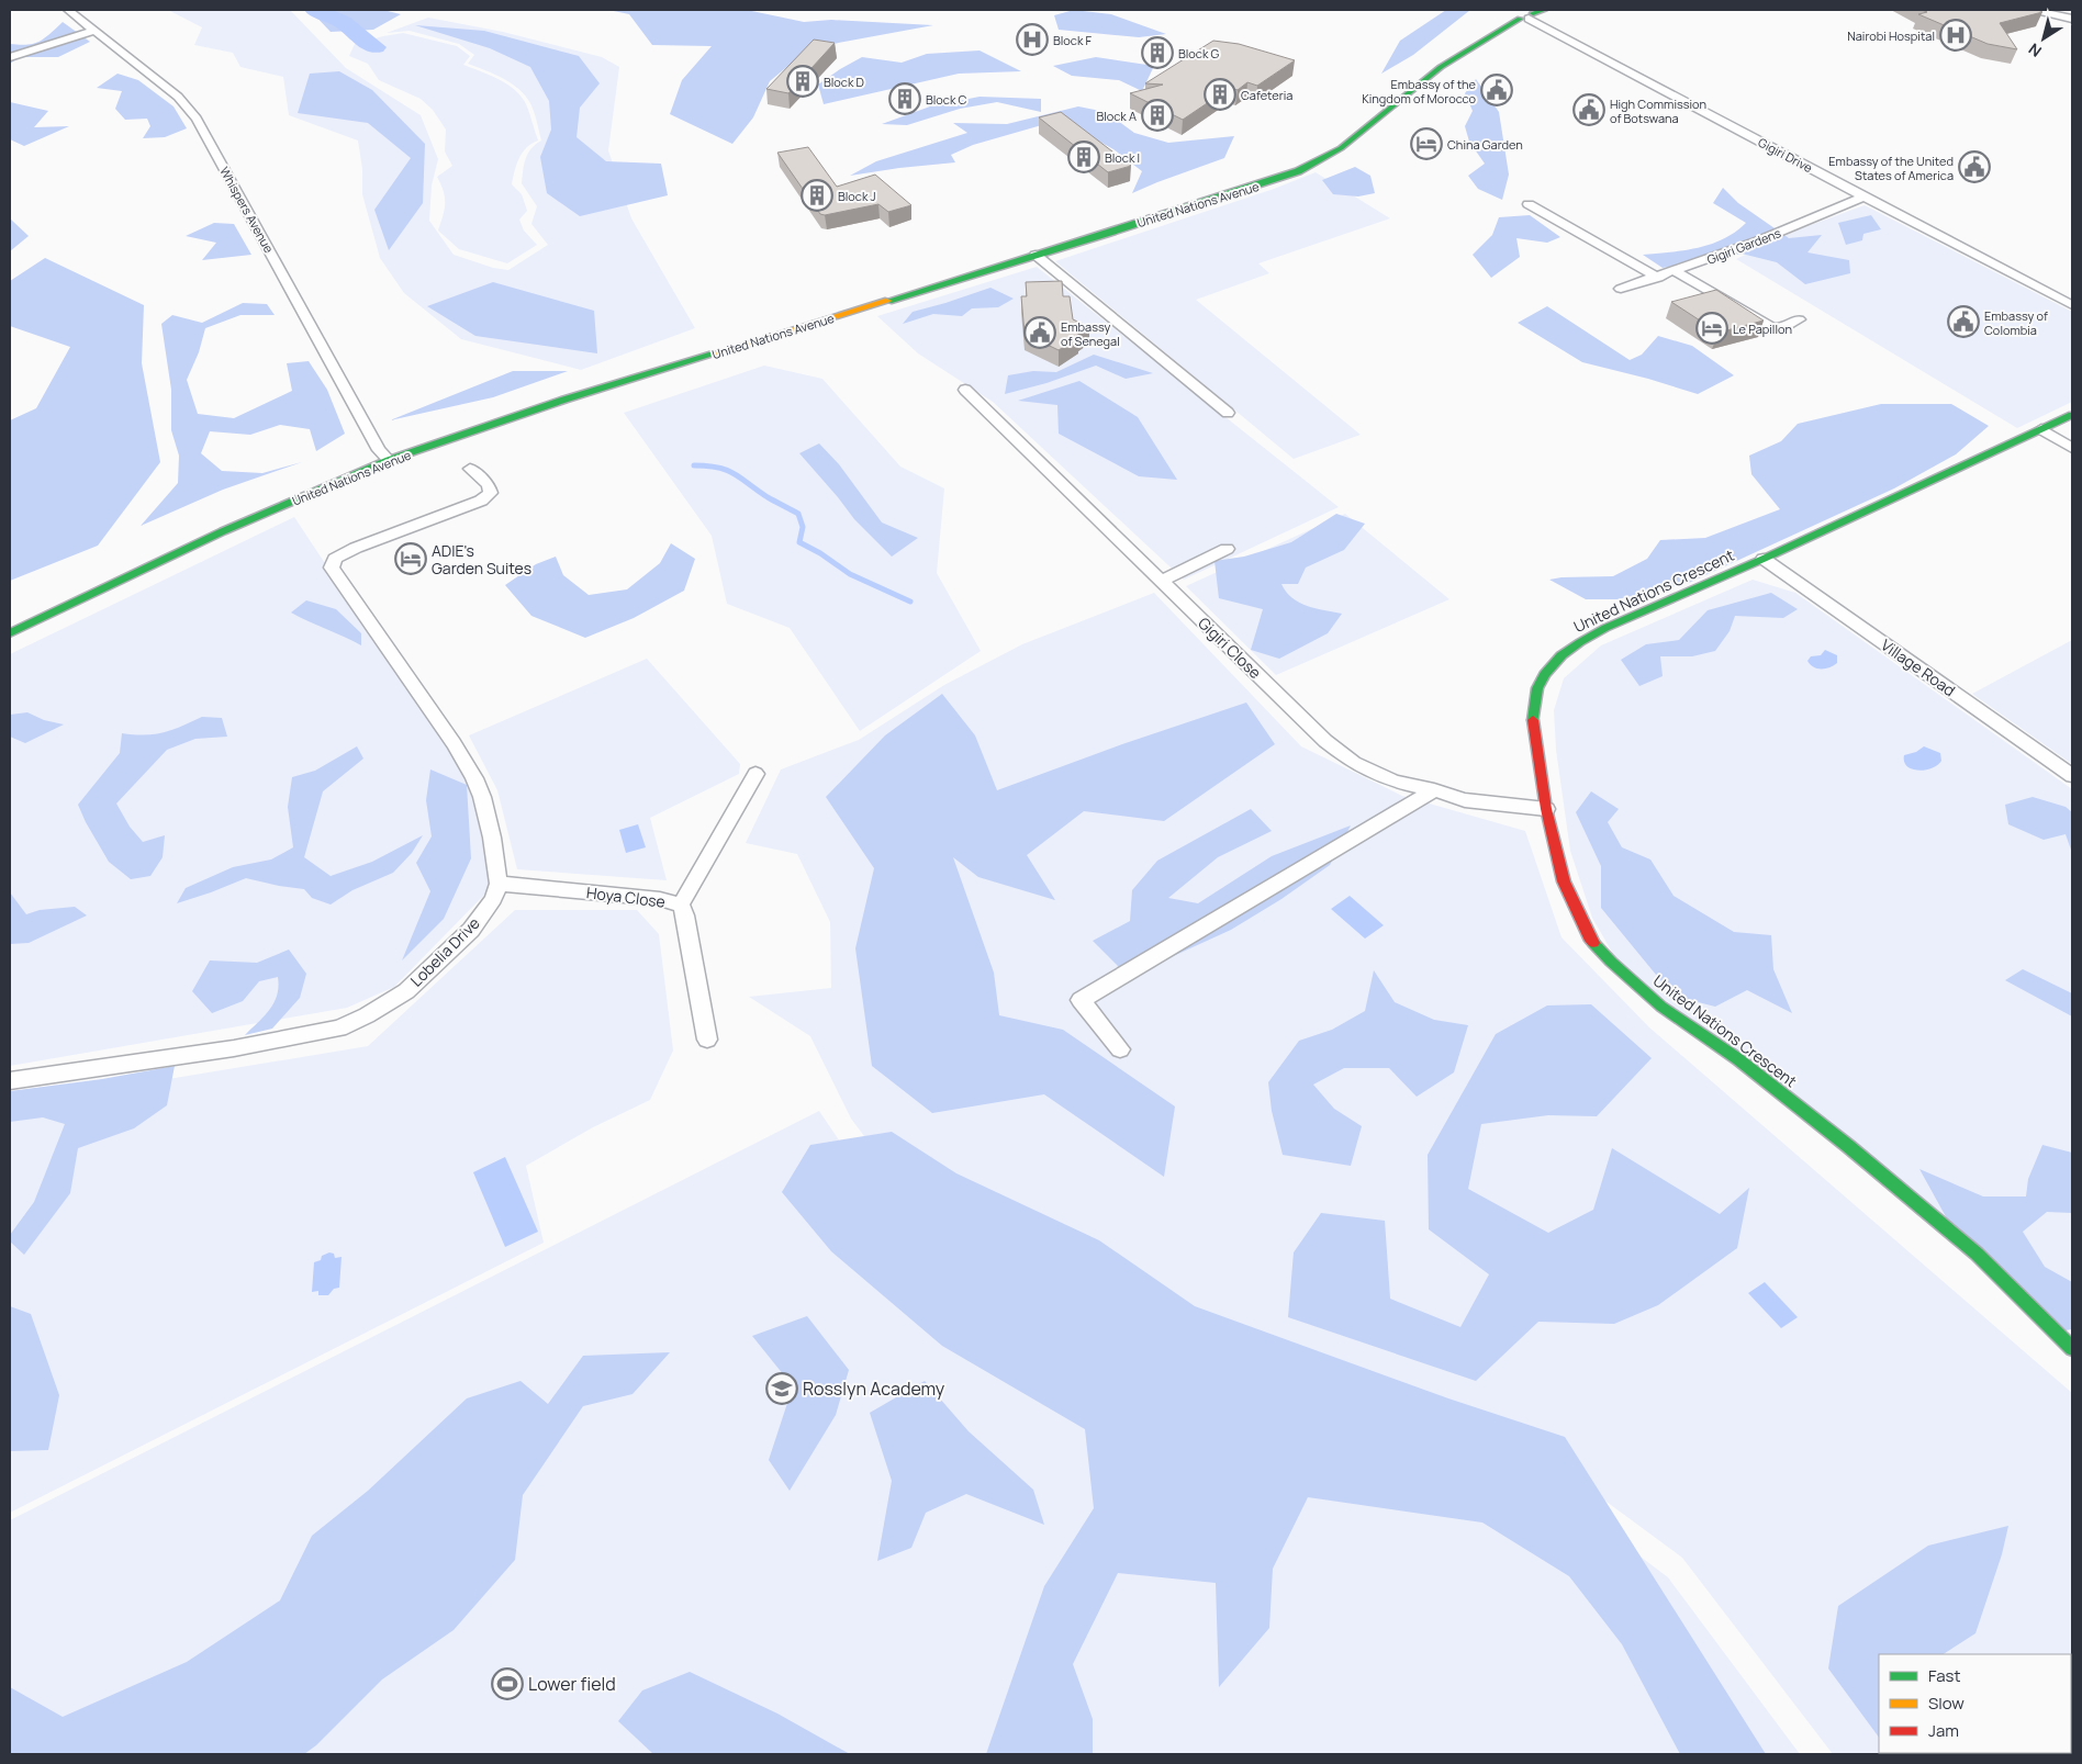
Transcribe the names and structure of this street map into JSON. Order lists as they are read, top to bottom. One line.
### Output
{"streets":{"street":["Gigiri Drive","United Nations Avenue","Whispers Avenue","Gigiri Gardens","United Nations Crescent","Gigiri Close","Village Road","Hoya Close","Lobelia Drive"]},"crossings":[["Gigiri Drive","United Nations Avenue"],["Gigiri Drive","Gigiri Gardens"],["United Nations Avenue","Whispers Avenue"],["United Nations Crescent","Gigiri Close"],["United Nations Crescent","Village Road"],["Hoya Close","Lobelia Drive"]],"places":{"hospital":["Nairobi Hospital","Block F"],"building":["Block G","Block D","Cafeteria","Block C","Block A","Block I","Block J"],"public building":["Embassy of the Kingdom of Morocco","High Commission of Botswana","Embassy of the United States of America","Embassy of Colombia","Embassy of Senegal"],"hotel":["China Garden","Le Papillon","ADIE's Garden Suites"],"school or university":["Rosslyn Academy"],"sports":["Lower field"]},"legend":["Fast","Slow","Jam"],"north":"bottom left"}
